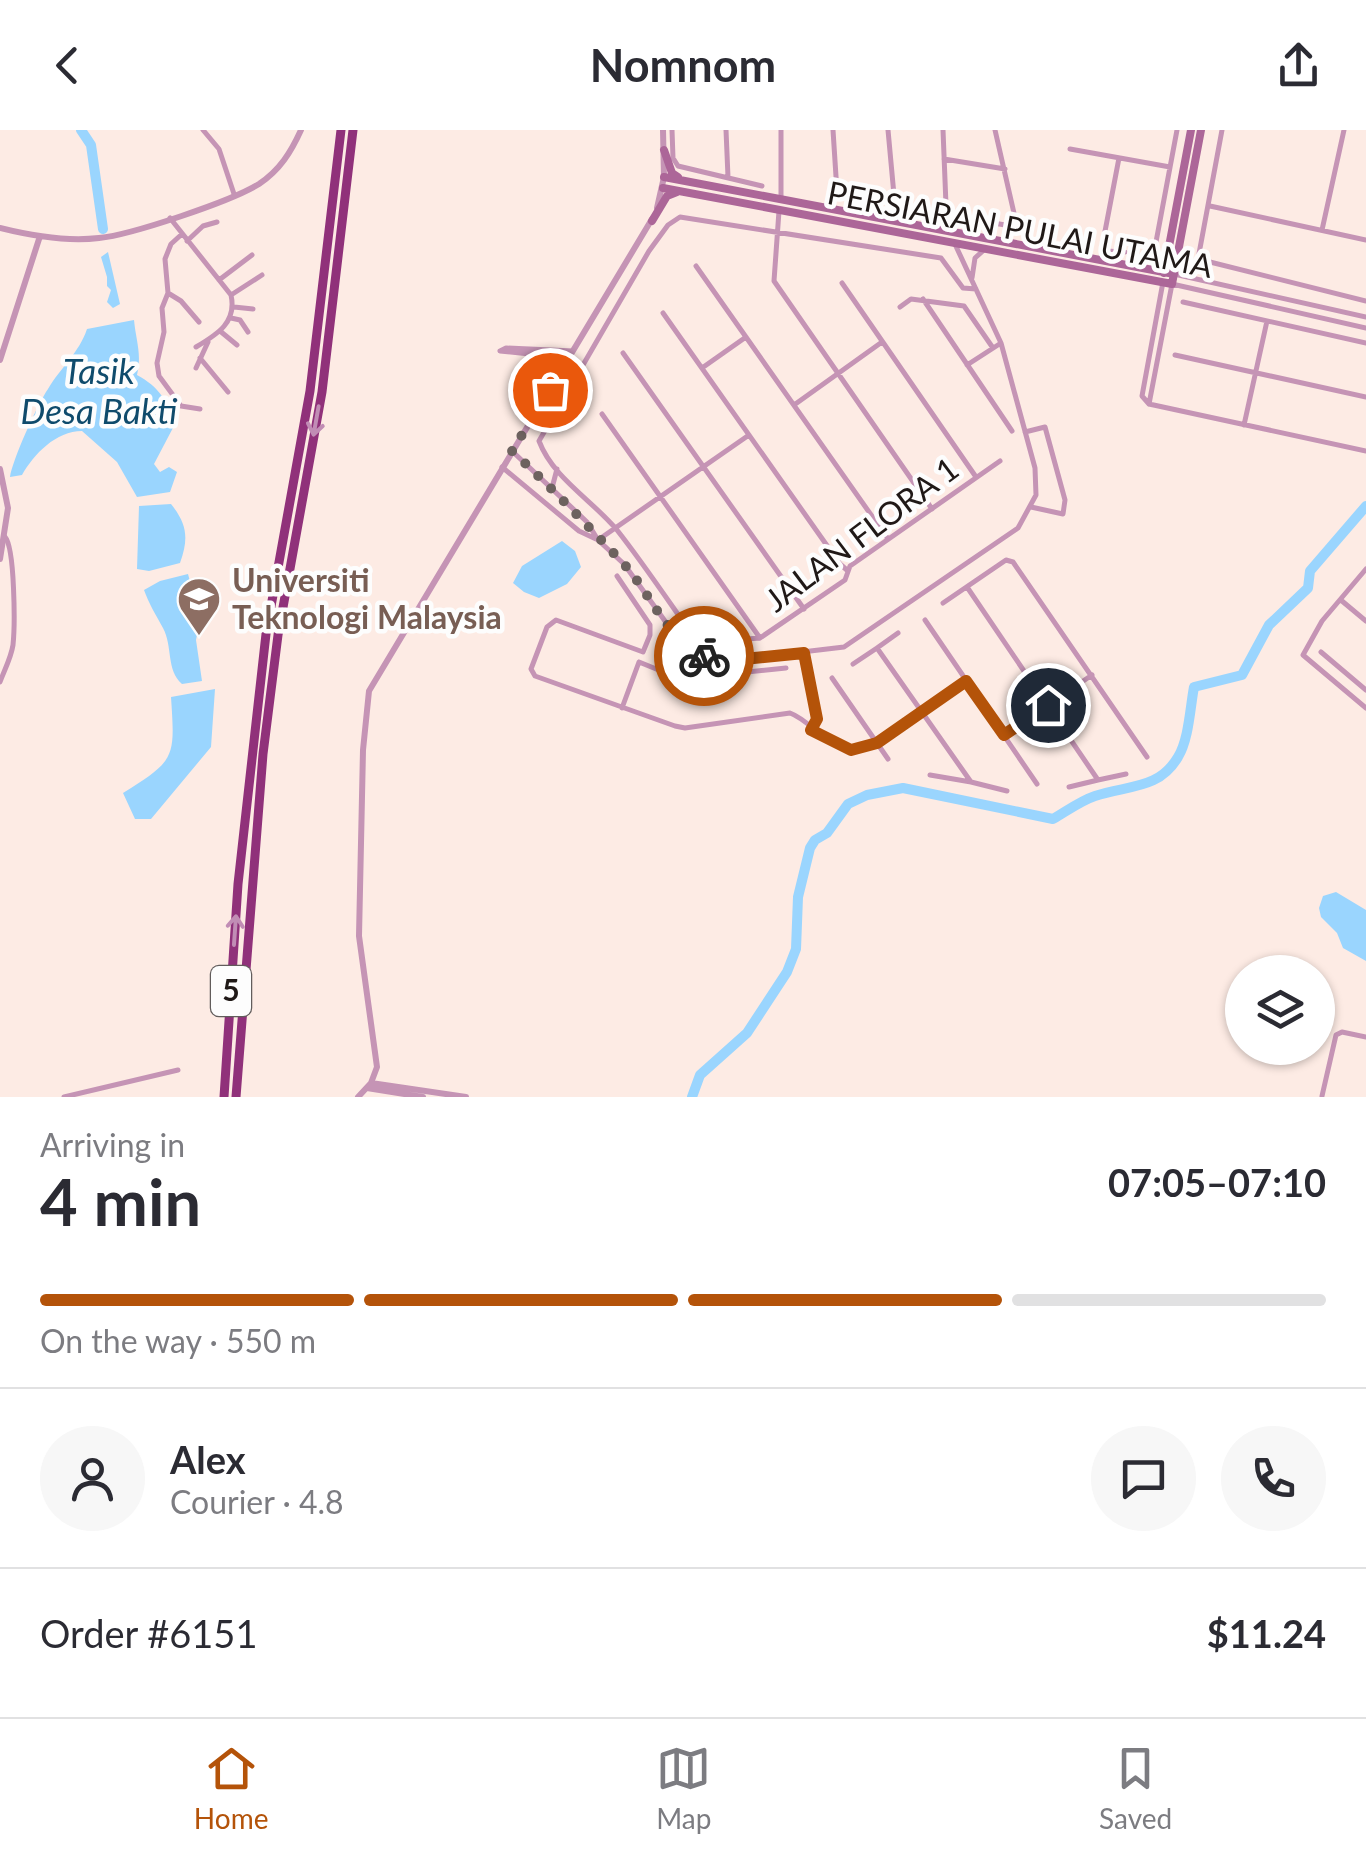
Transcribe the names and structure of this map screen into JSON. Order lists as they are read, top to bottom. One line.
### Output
{"streets":{"highway":["5"],"main road":["PERSIARAN PULAI UTAMA"],"street":["JALAN FLORA 1"]},"water":["Tasik Desa Bakti"],"places":{"school or university":["Universiti Teknologi Malaysia"]},"page":{"header":"Nomnom","heading":["4 min","Arriving in","07:05–07:10"],"panel":["Alex","Courier · 4.8","Order #6151","$11.24"],"bar":"On the way · 550 m","tabs":["Home","Map","Saved"]}}
